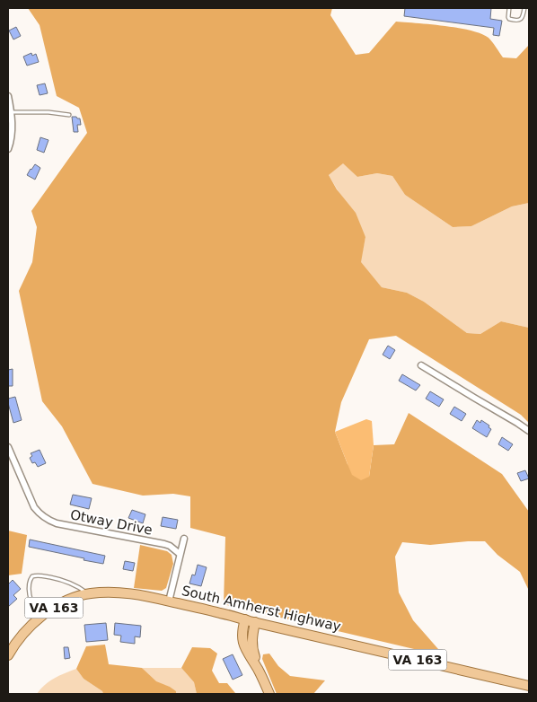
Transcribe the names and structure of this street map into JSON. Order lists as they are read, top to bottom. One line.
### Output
{"streets":{"main road":["VA 163","South Amherst Highway"],"street":["Otway Drive"]}}
